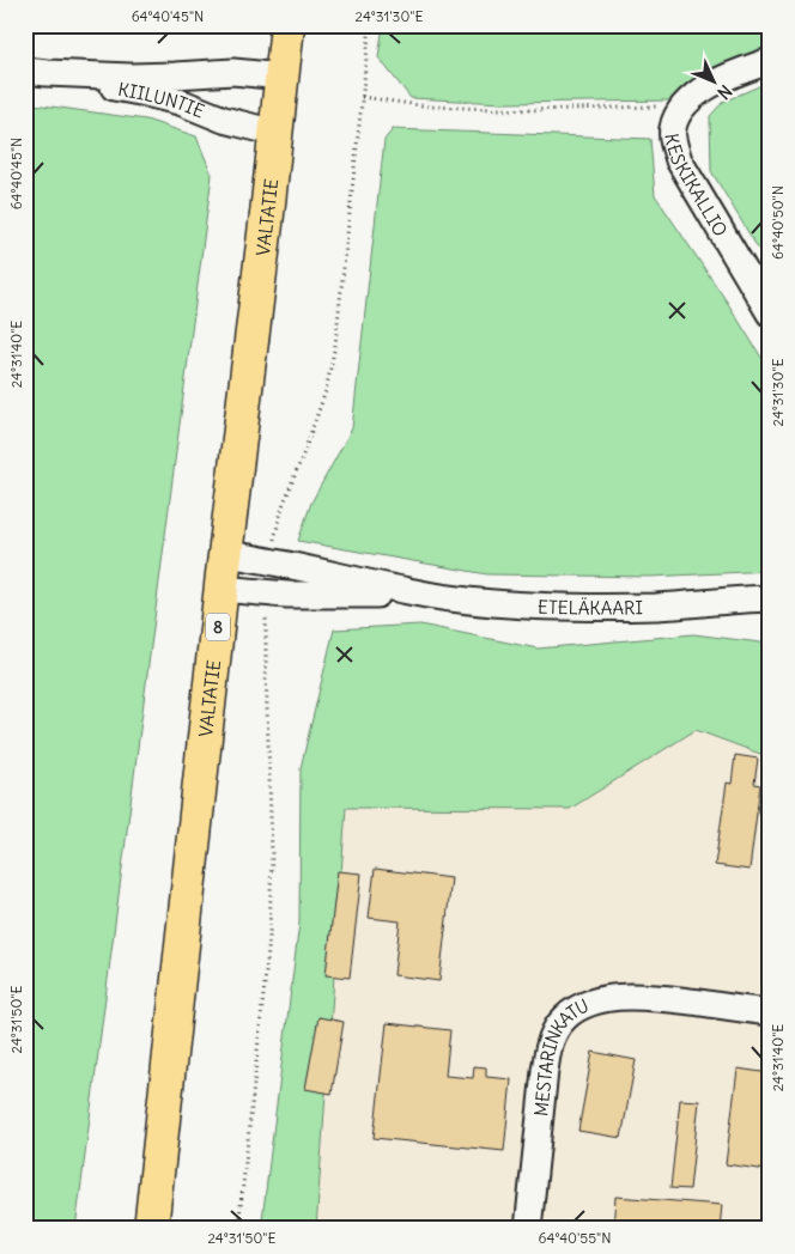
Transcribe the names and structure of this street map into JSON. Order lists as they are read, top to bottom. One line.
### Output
{"streets":{"highway":["VALTATIE","8"],"street":["KIILUNTIE","KESKIKALLIO","ETELÄKAARI","MESTARINKATU"]},"crossings":[["KIILUNTIE","VALTATIE"],["VALTATIE","ETELÄKAARI"]],"north":"bottom right","coordinates":["64°40'45\"N","24°31'30\"E","64°40'50\"N","24°31'40\"E","24°31'50\"E","64°40'55\"N"]}
